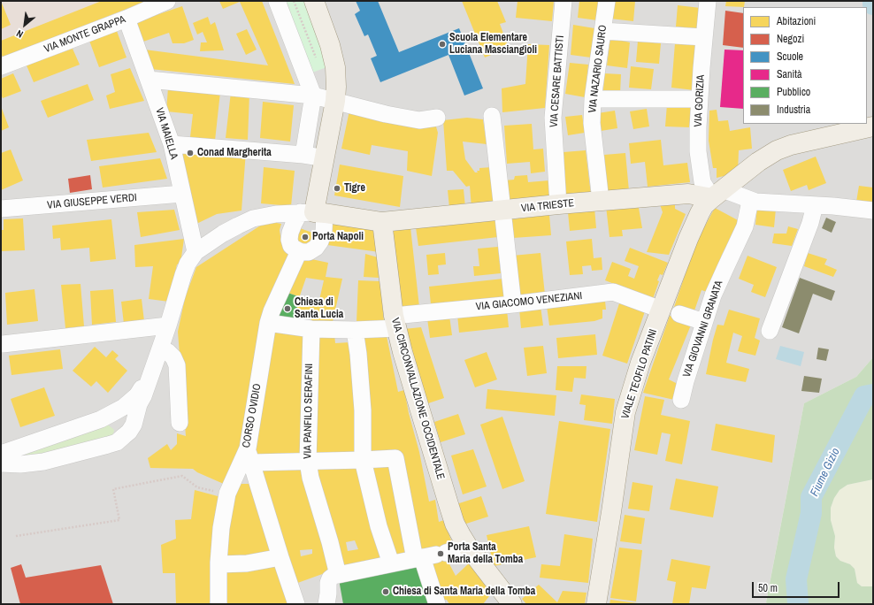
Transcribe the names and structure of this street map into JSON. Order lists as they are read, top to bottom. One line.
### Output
{"streets":{"main road":["VIA TRIESTE","VIALE TEOFILO PATINI","VIA CIRCONVALLAZIONE OCCIDENTALE"],"street":["VIA MONTE GRAPPA","VIA NAZARIO SAURO","VIA CESARE BATTISTI","VIA GORIZIA","VIA MAIELLA","VIA GIUSEPPE VERDI","VIA GIACOMO VENEZIANI","VIA GIOVANNI GRANATA","VIA PANFILO SERAFINI","CORSO OVIDIO"]},"crossings":[["VIA MONTE GRAPPA","VIA MAIELLA"],["VIA NAZARIO SAURO","VIA TRIESTE"],["VIA CESARE BATTISTI","VIA TRIESTE"],["VIA GORIZIA","VIA TRIESTE"],["VIA GORIZIA","VIALE TEOFILO PATINI"],["VIA MAIELLA","VIA GIUSEPPE VERDI"],["VIA TRIESTE","VIALE TEOFILO PATINI"],["VIA TRIESTE","VIA CIRCONVALLAZIONE OCCIDENTALE"],["VIA GIACOMO VENEZIANI","VIALE TEOFILO PATINI"],["VIA GIACOMO VENEZIANI","VIA CIRCONVALLAZIONE OCCIDENTALE"],["VIA GIACOMO VENEZIANI","VIA PANFILO SERAFINI"],["VIA GIACOMO VENEZIANI","CORSO OVIDIO"]],"water":["Fiume Gizio"],"places":["Scuola Elementare Luciana Masciangioli","Conad Margherita","Tigre","Porta Napoli","Chiesa di Santa Lucia","Porta Santa Maria della Tomba","Chiesa di Santa Maria della Tomba"],"legend":["Abitazioni","Negozi","Scuole","Sanità","Pubblico","Industria"],"scale_bar":"50 m","north":"bottom left"}
